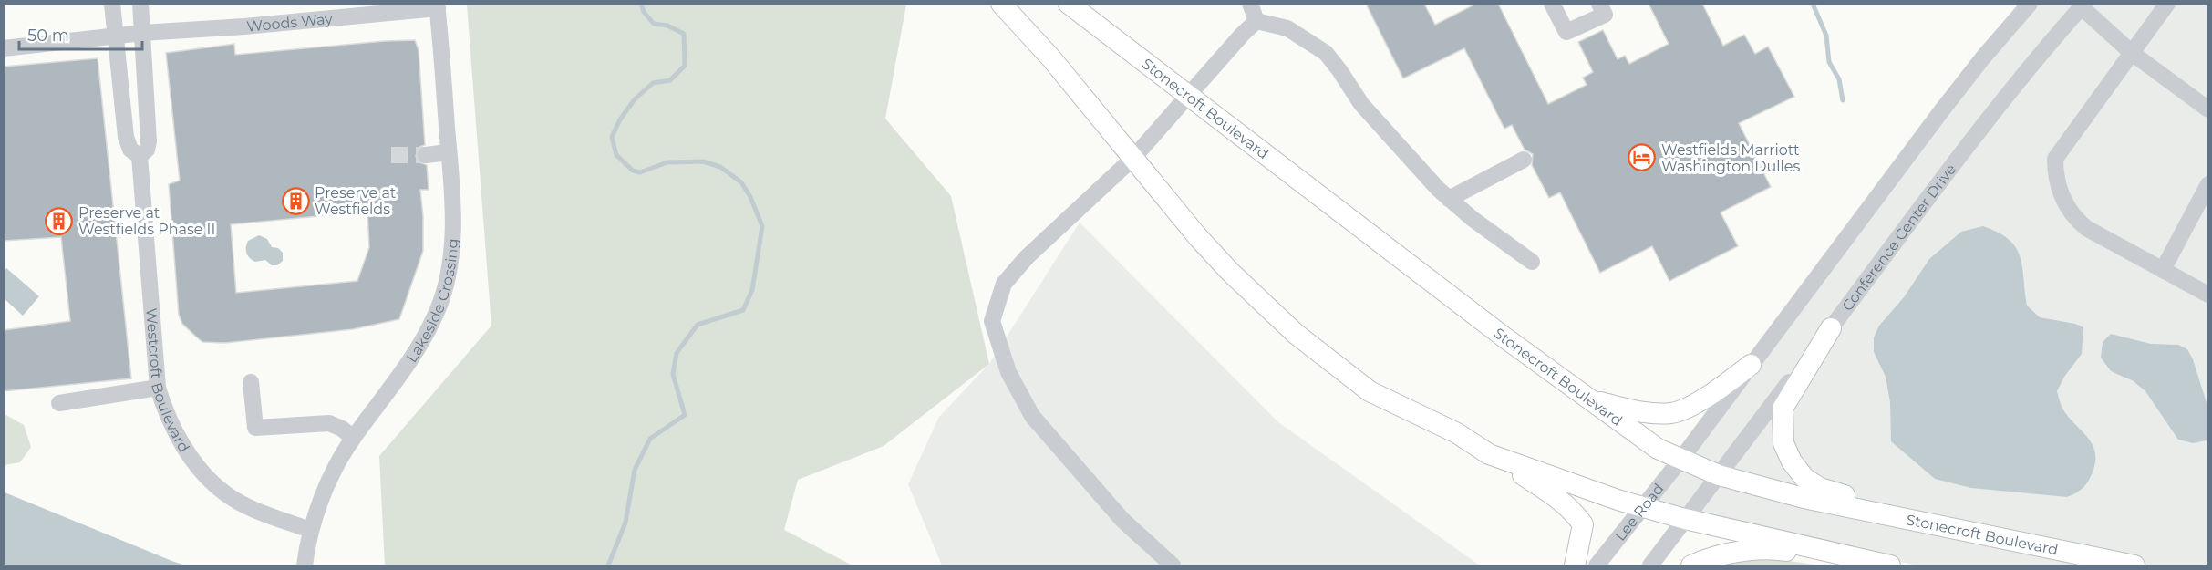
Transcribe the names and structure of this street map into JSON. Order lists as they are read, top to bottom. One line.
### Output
{"streets":{"main road":["Stonecroft Boulevard"],"street":["Woods Way","Conference Center Drive","Lakeside Crossing","Westcroft Boulevard","Lee Road"]},"crossings":[["Woods Way","Lakeside Crossing"],["Woods Way","Westcroft Boulevard"],["Stonecroft Boulevard","Conference Center Drive"],["Stonecroft Boulevard","Lee Road"],["Lakeside Crossing","Westcroft Boulevard"]],"places":{"hotel":["Westfields Marriott Washington Dulles"],"building":["Preserve at Westfields","Preserve at Westfields Phase II"]},"scale_bar":"50 m"}
